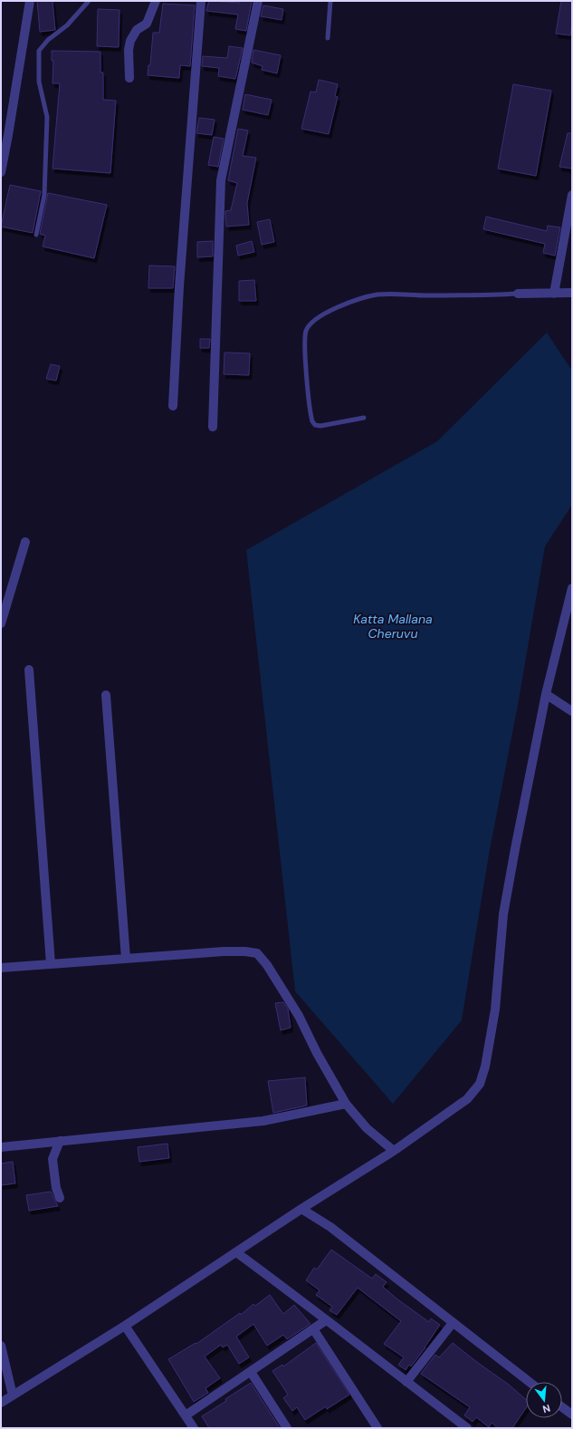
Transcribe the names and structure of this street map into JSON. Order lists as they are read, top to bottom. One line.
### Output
{"water":["Katta Mallana Cheruvu"],"north":"bottom"}
